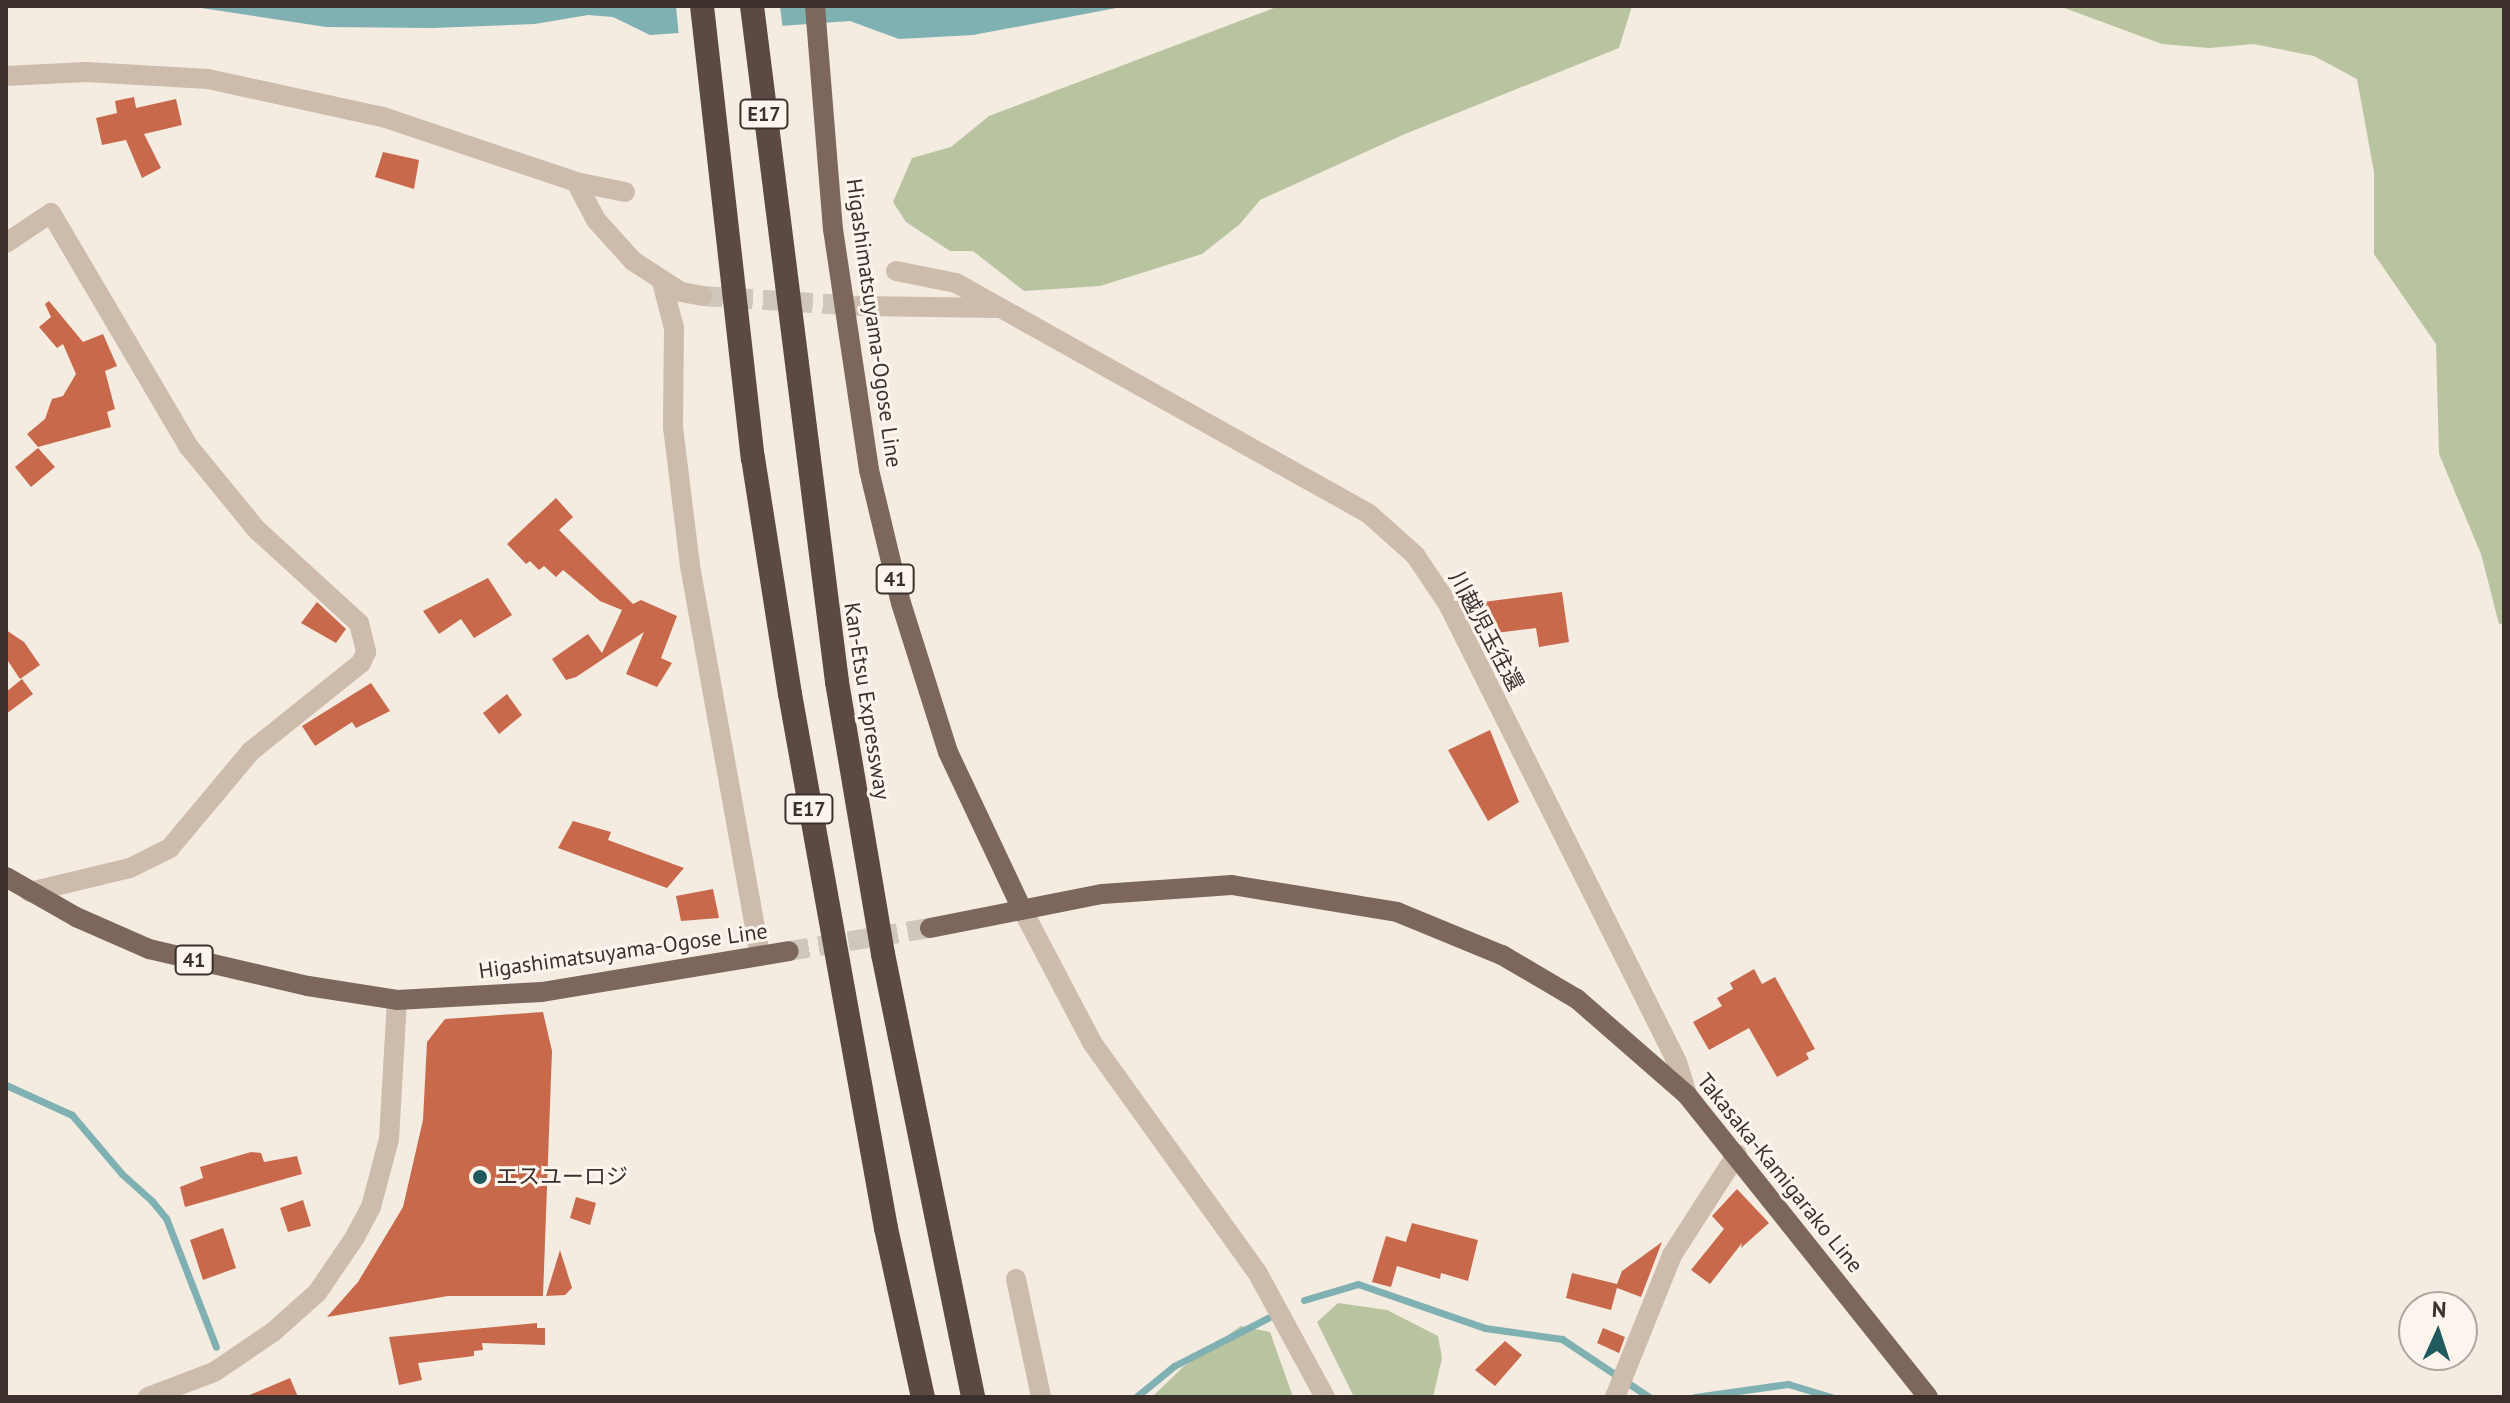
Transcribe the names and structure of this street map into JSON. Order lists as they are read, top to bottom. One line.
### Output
{"streets":{"highway":["E17","Kan-Etsu Expressway"],"main road":["Higashimatsuyama-Ogose Line","41","Takasaka-Kamigarako Line"],"street":["川越児玉往還"]},"crossings":[["Higashimatsuyama-Ogose Line","Takasaka-Kamigarako Line"],["川越児玉往還","Takasaka-Kamigarako Line"]],"places":["エスユーロジ"],"north":"top"}
